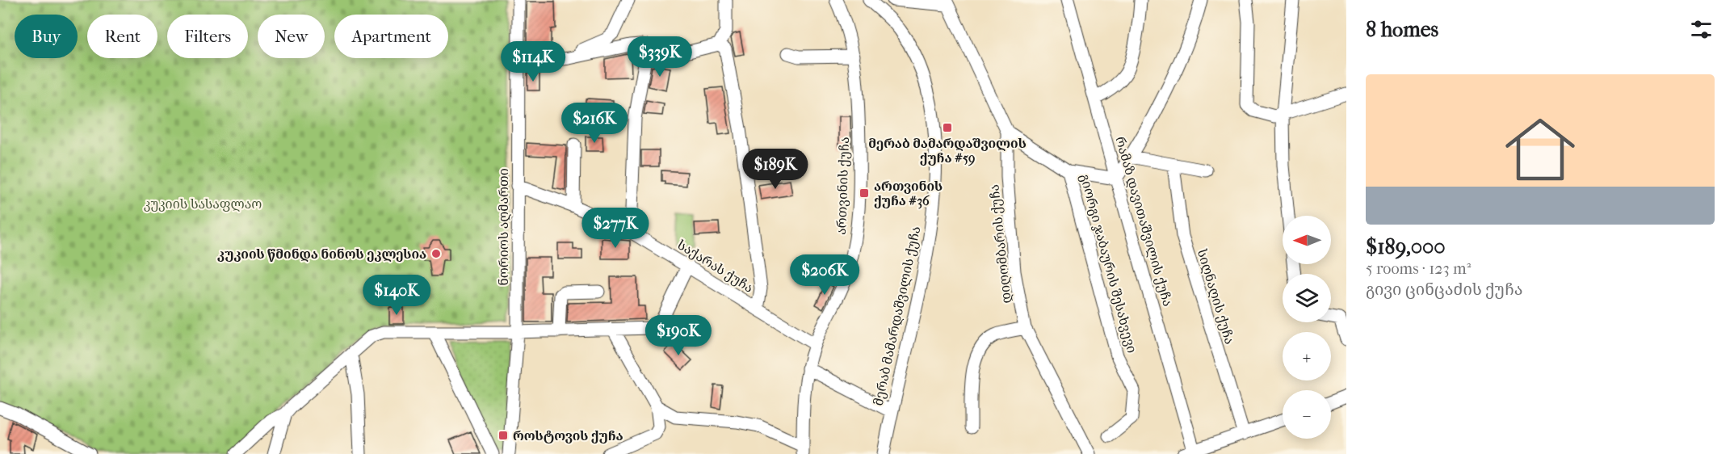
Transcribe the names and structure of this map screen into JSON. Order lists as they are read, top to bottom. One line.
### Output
{"streets":{"street":["ართვინის ქუჩა","რამაზ დავითაშვილის ქუჩა","ნორიოს აღმართი","დიღომბარის ქუჩა","გიორგი ჯაბაურის შესახვევი","საქარას ქუჩა","სიღნაღის ქუჩა","მერაბ მამარდაშვილის ქუჩა"]},"crossings":[["ართვინის ქუჩა","საქარას ქუჩა"],["ნორიოს აღმართი","საქარას ქუჩა"]],"parks":["კუკიის სასაფლაო"],"places":{"transit":["მერაბ მამარდაშვილის ქუჩა #59","ართვინის ქუჩა #36","როსტოვის ქუჩა"],"other":["კუკიის წმინდა ნინოს ეკლესია"]},"north":"left","page":{"heading":"8 homes","chip":["Buy","Rent","Filters","New","Apartment"],"price":["$339K","$114K","$216K","$189K","$277K","$206K","$140K","$190K"],"list":[{"name":"$189,000","note":"5 rooms · 123 m² · გივი ცინცაძის ქუჩა"}],"map_buttons":["+","−"]}}
